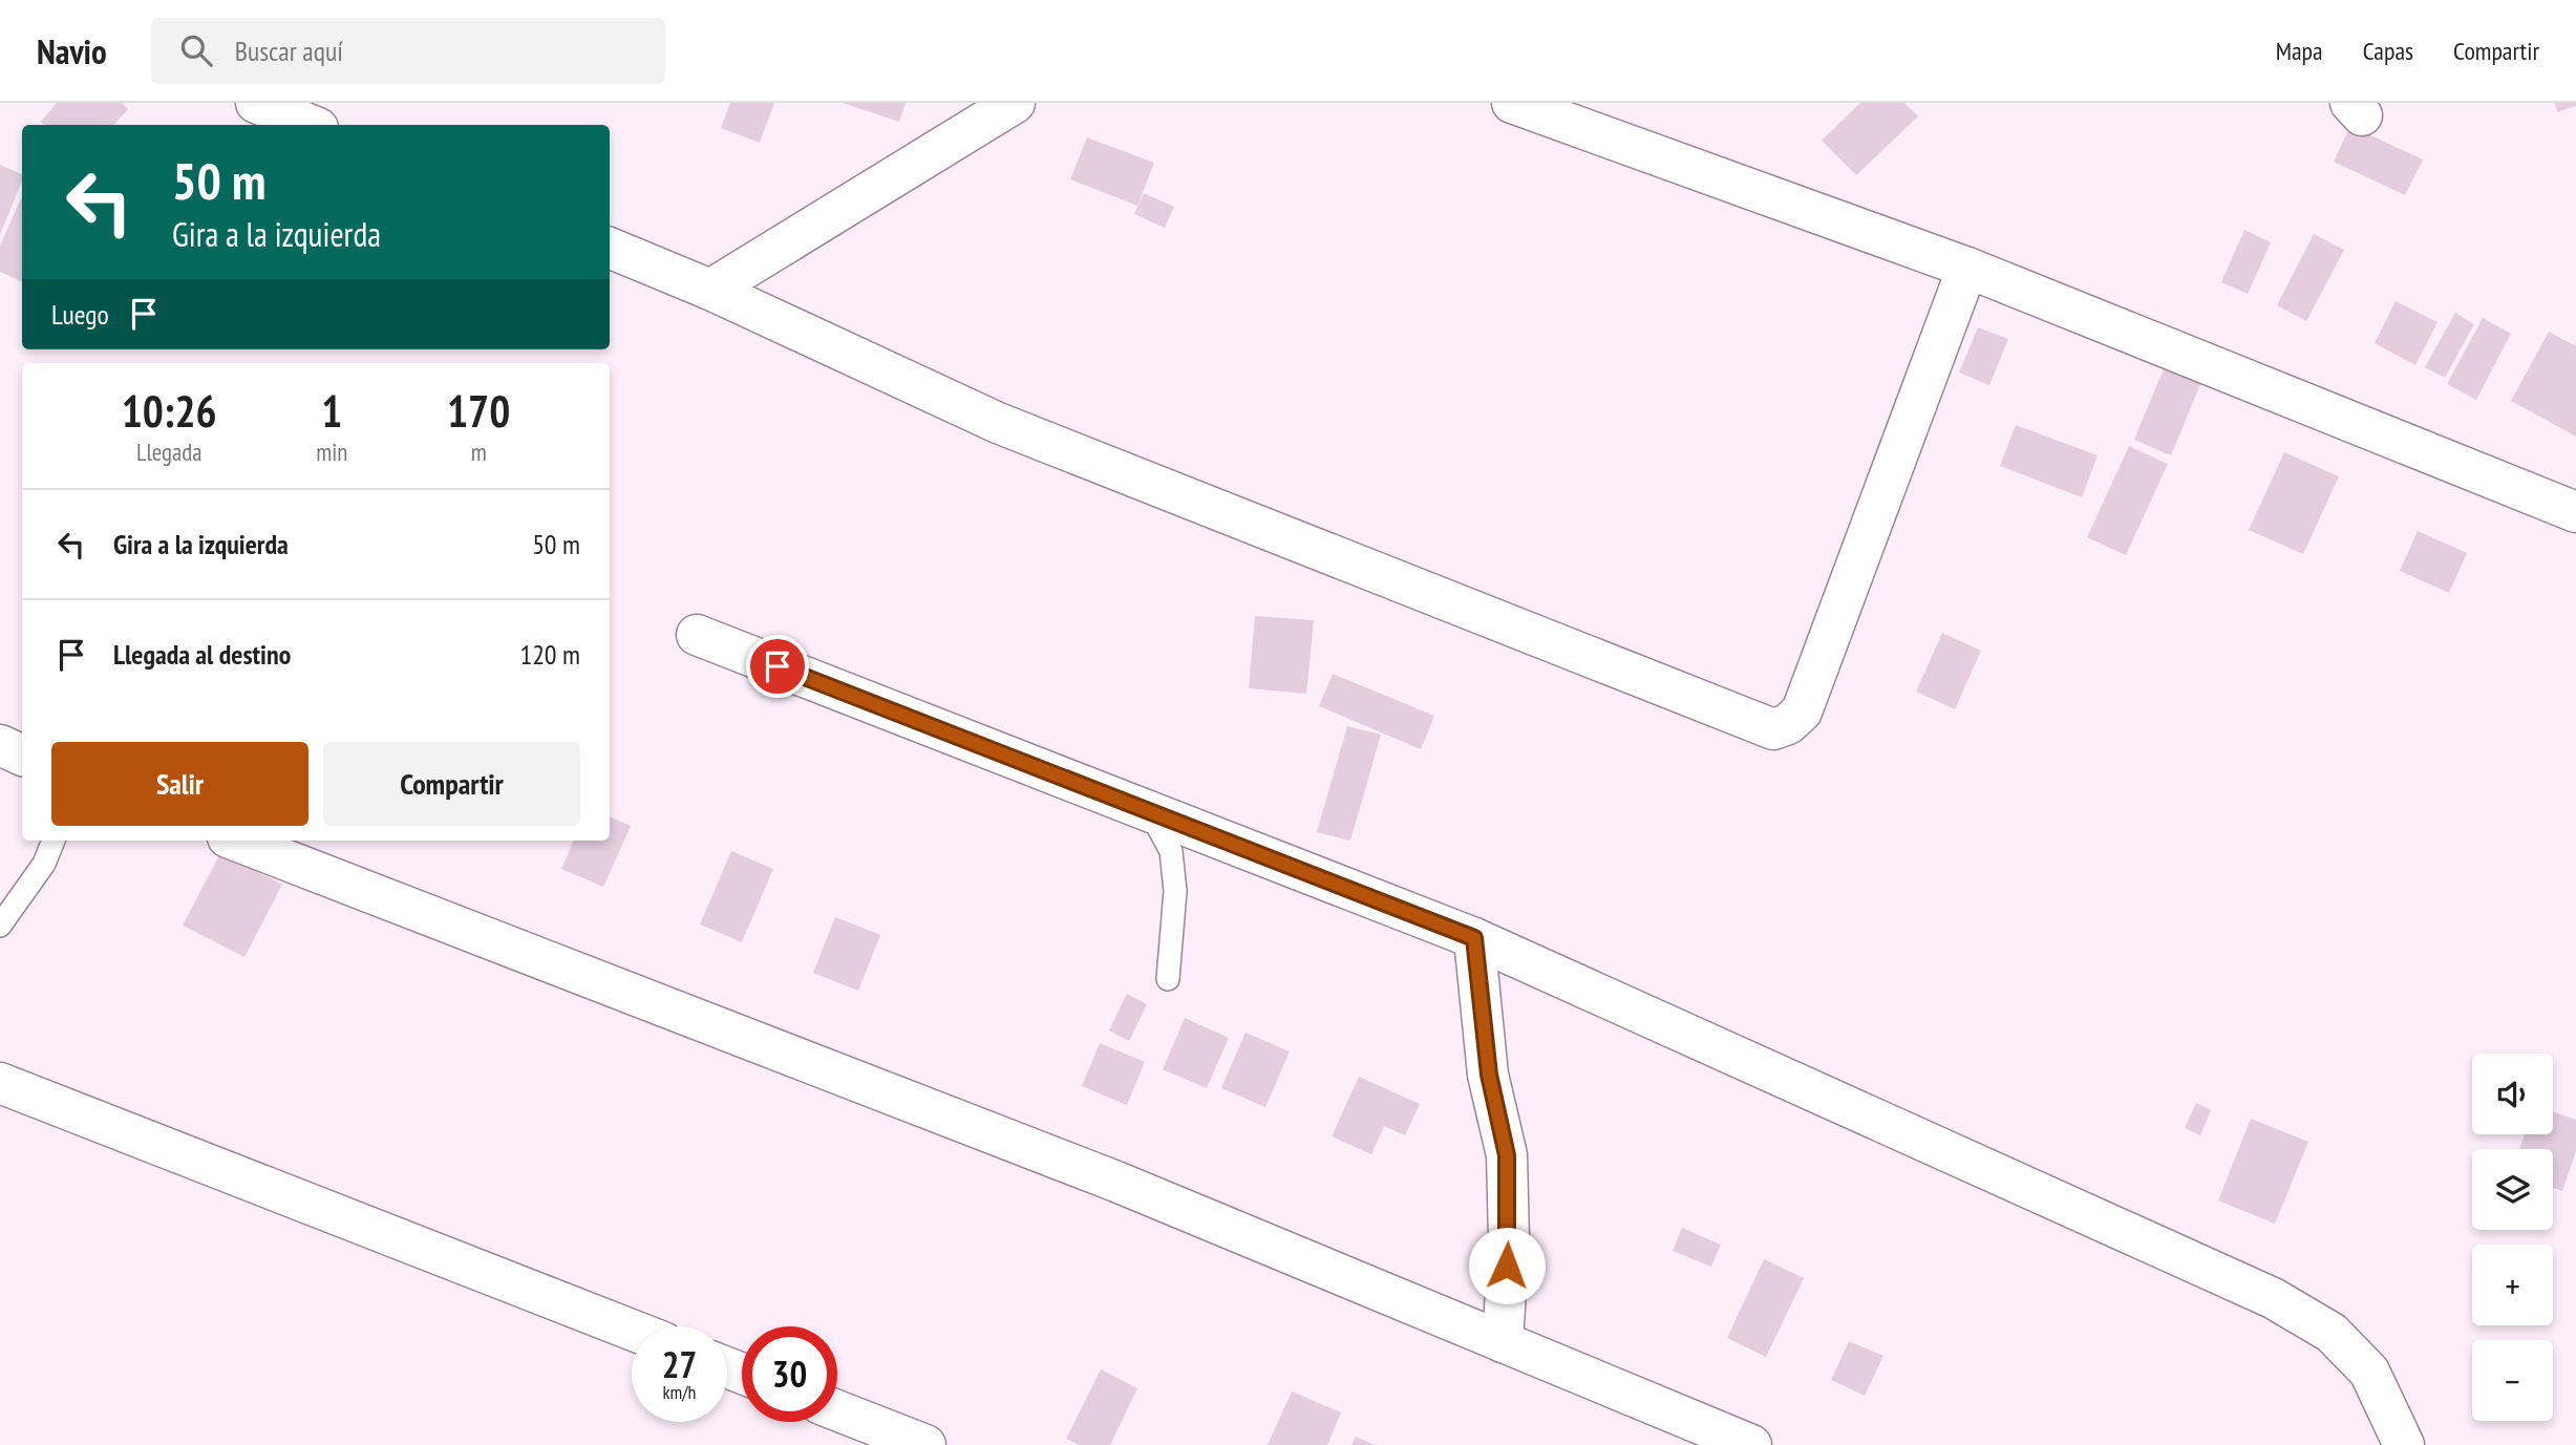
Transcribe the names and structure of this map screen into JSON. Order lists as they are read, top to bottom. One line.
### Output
{"page":{"header":"Navio","search":"Buscar aquí","nav":["Mapa","Capas","Compartir"],"turn":["50 m","Gira a la izquierda"],"then":"Luego","eta":["10:26","Llegada","1","min","170","m"],"list":[{"name":"Gira a la izquierda","value":"50 m"},{"name":"Llegada al destino","value":"120 m"}],"buttons":["Salir","Compartir"],"map_buttons":["+","−"],"speed":"27 km/h","limit":"30"}}
